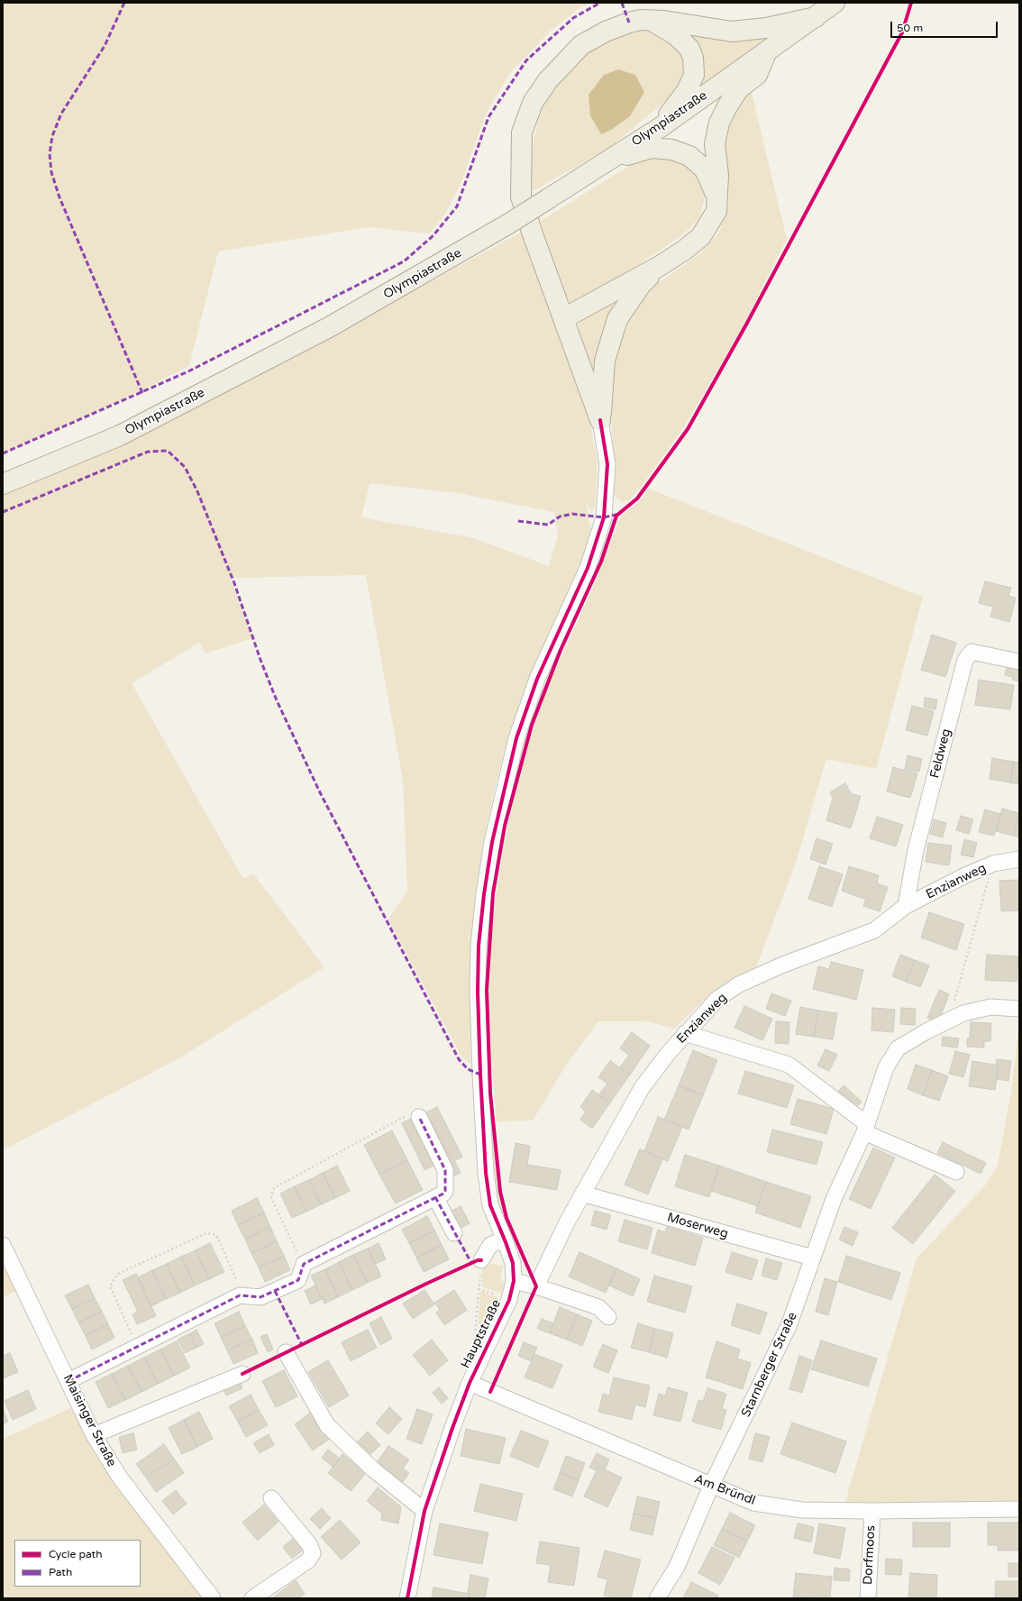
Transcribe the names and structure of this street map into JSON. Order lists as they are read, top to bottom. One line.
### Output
{"streets":{"main road":["Olympiastraße"],"street":["Feldweg","Enzianweg","Moserweg","Hauptstraße","Starnberger Straße","Maisinger Straße","Am Bründl","Dorfmoos"]},"crossings":[["Feldweg","Enzianweg"],["Enzianweg","Moserweg"],["Moserweg","Starnberger Straße"],["Hauptstraße","Am Bründl"],["Starnberger Straße","Am Bründl"],["Am Bründl","Dorfmoos"]],"legend":["Cycle path","Path"],"scale_bar":"50 m"}
